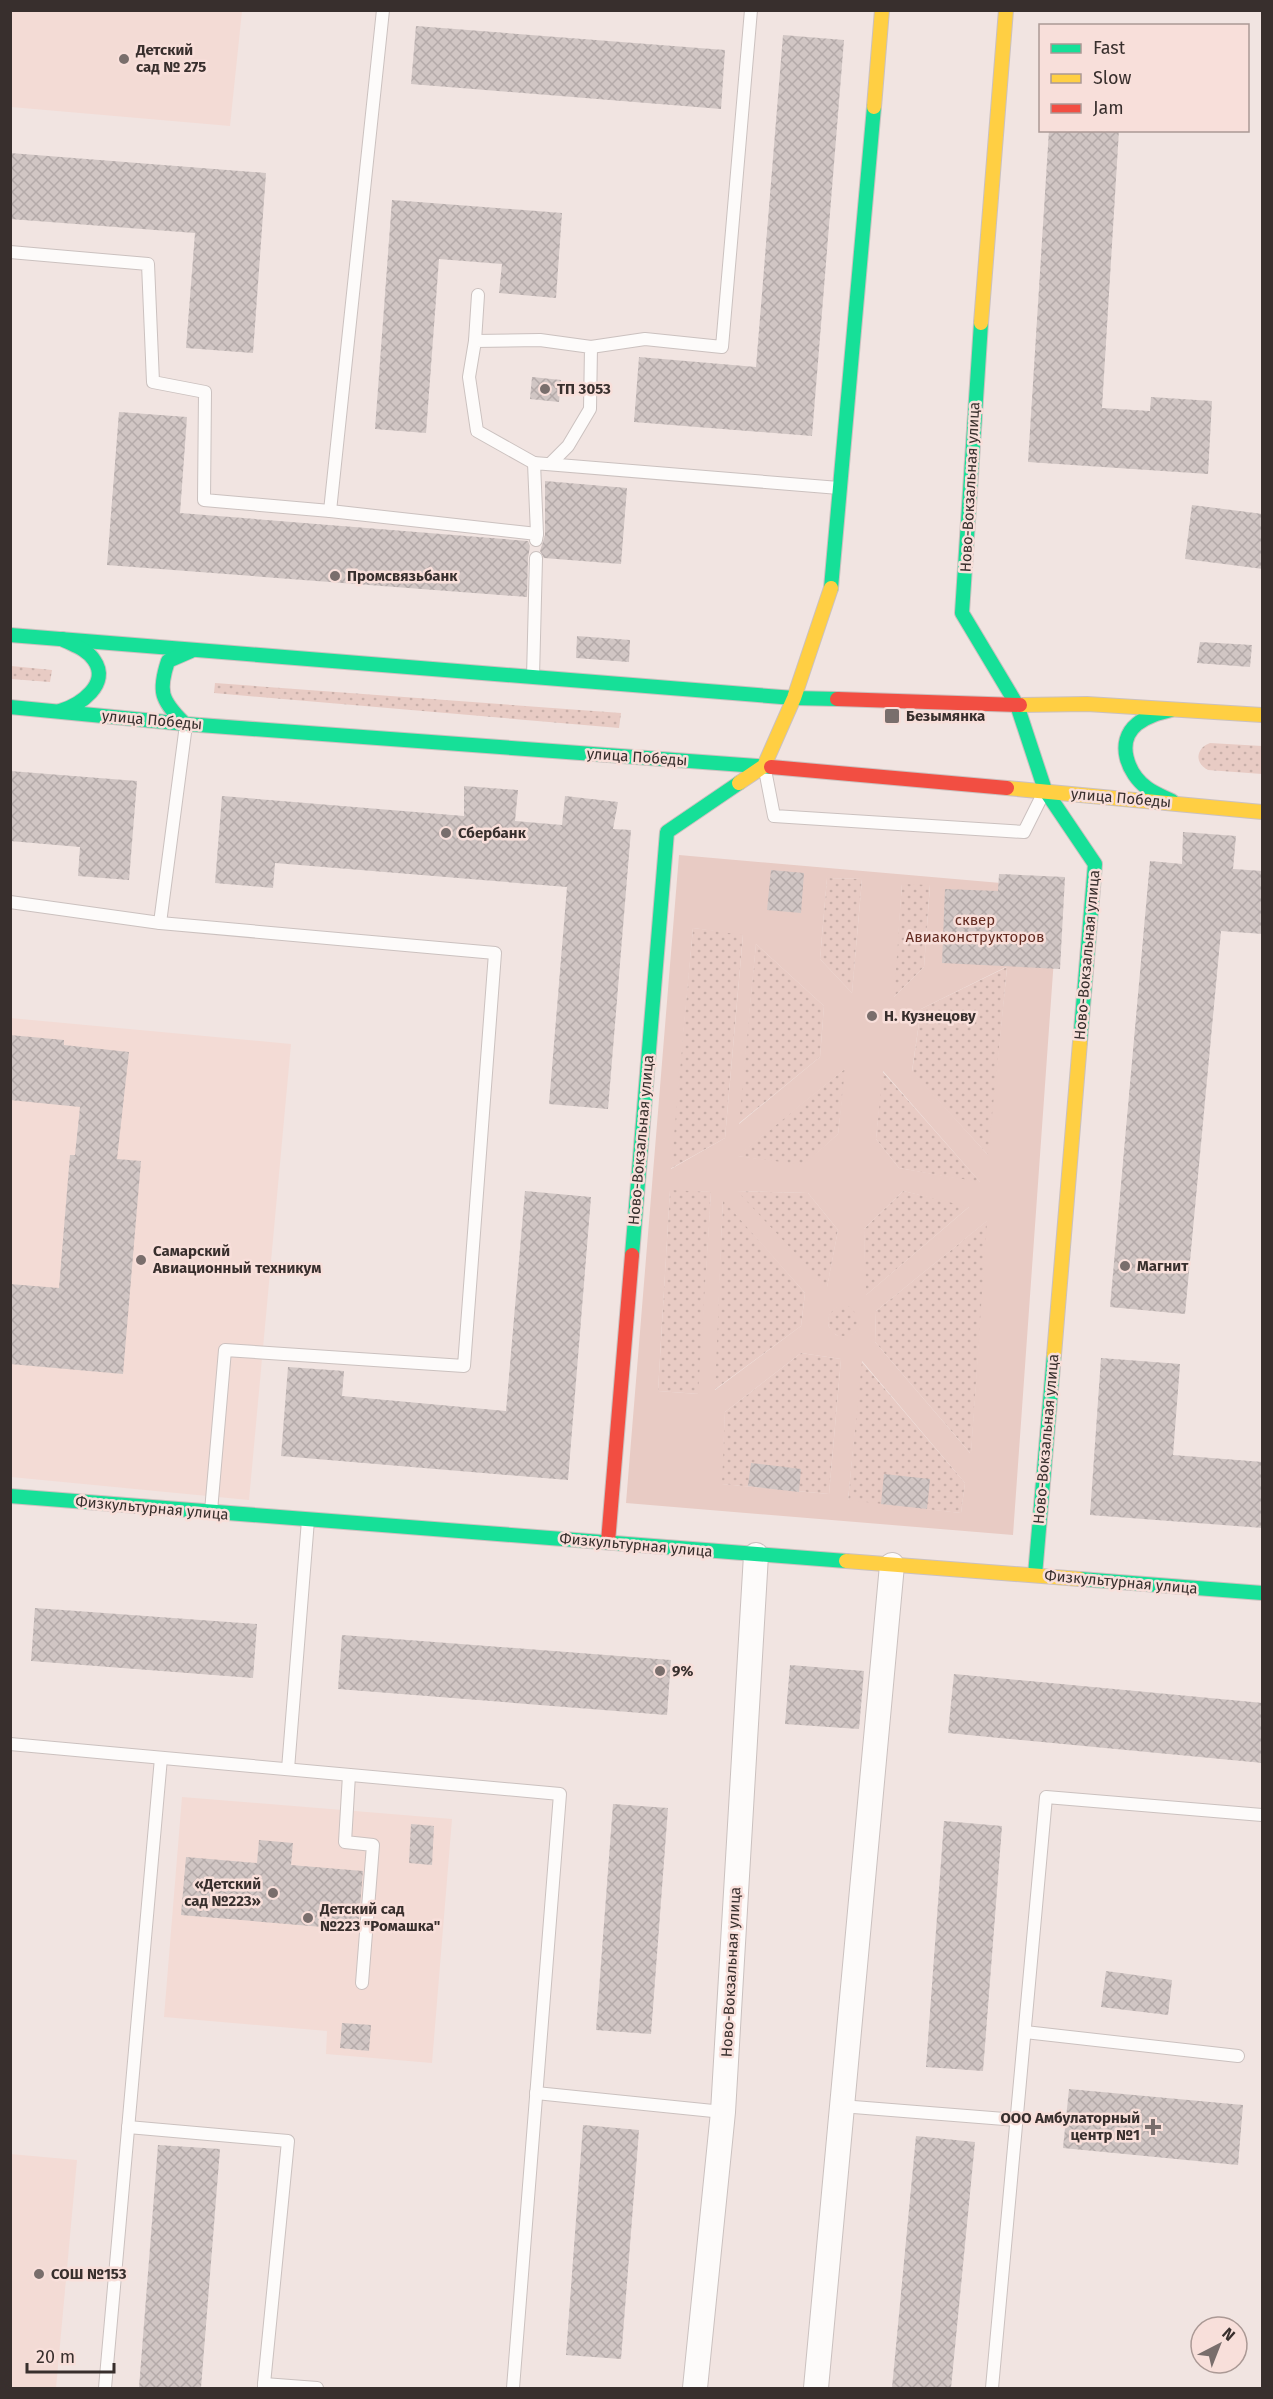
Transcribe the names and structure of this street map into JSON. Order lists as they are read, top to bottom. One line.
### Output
{"streets":{"main road":["Ново-Вокзальная улица","улица Победы","Физкультурная улица"]},"crossings":[["Ново-Вокзальная улица","улица Победы"],["Ново-Вокзальная улица","Физкультурная улица"]],"parks":["сквер Авиаконструкторов"],"places":{"other":["Детский сад № 275","ТП 3053","Промсвязьбанк","Сбербанк","Н. Кузнецову","Самарский Авиационный техникум","Магнит","9%","«Детский сад №223»","Детский сад №223 \"Ромашка\"","СОШ №153"],"transit":["Безымянка"],"health":["ООО Амбулаторный центр №1"]},"legend":["Fast","Slow","Jam"],"scale_bar":"20 m","north":"top right"}
